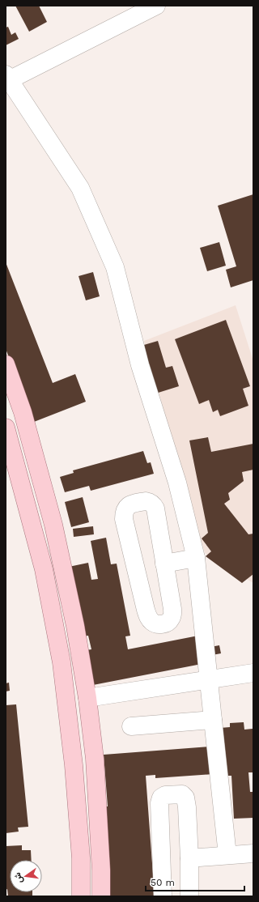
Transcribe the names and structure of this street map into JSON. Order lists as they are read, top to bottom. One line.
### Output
{"scale_bar":"50 m","north":"left"}
